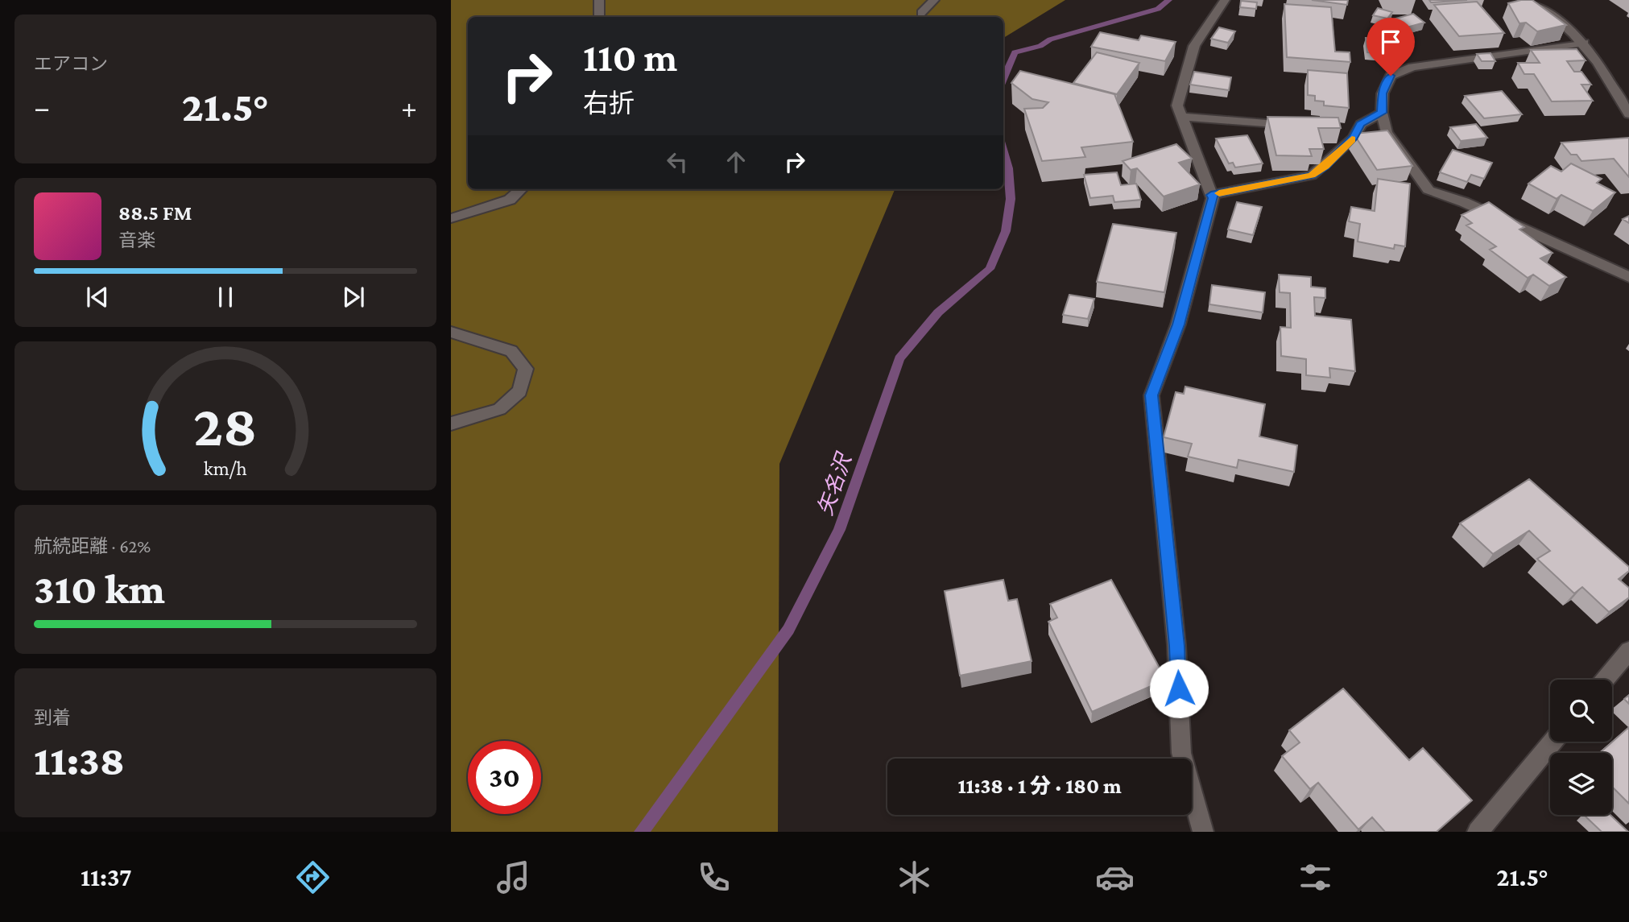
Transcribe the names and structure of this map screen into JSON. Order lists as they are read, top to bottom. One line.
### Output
{"water":["矢名沢"],"page":{"tile":["エアコン",["航続距離 · 62%","310 km"],["到着","11:38"]],"turn":["110 m","右折"],"heat":["−","21.5°","+"],"song":["88.5 FM","音楽"],"limit":"30","trip":"11:38 · 1 分 · 180 m","tabs":["11:37","21.5°"],"gauge":["28","km/h"]}}
